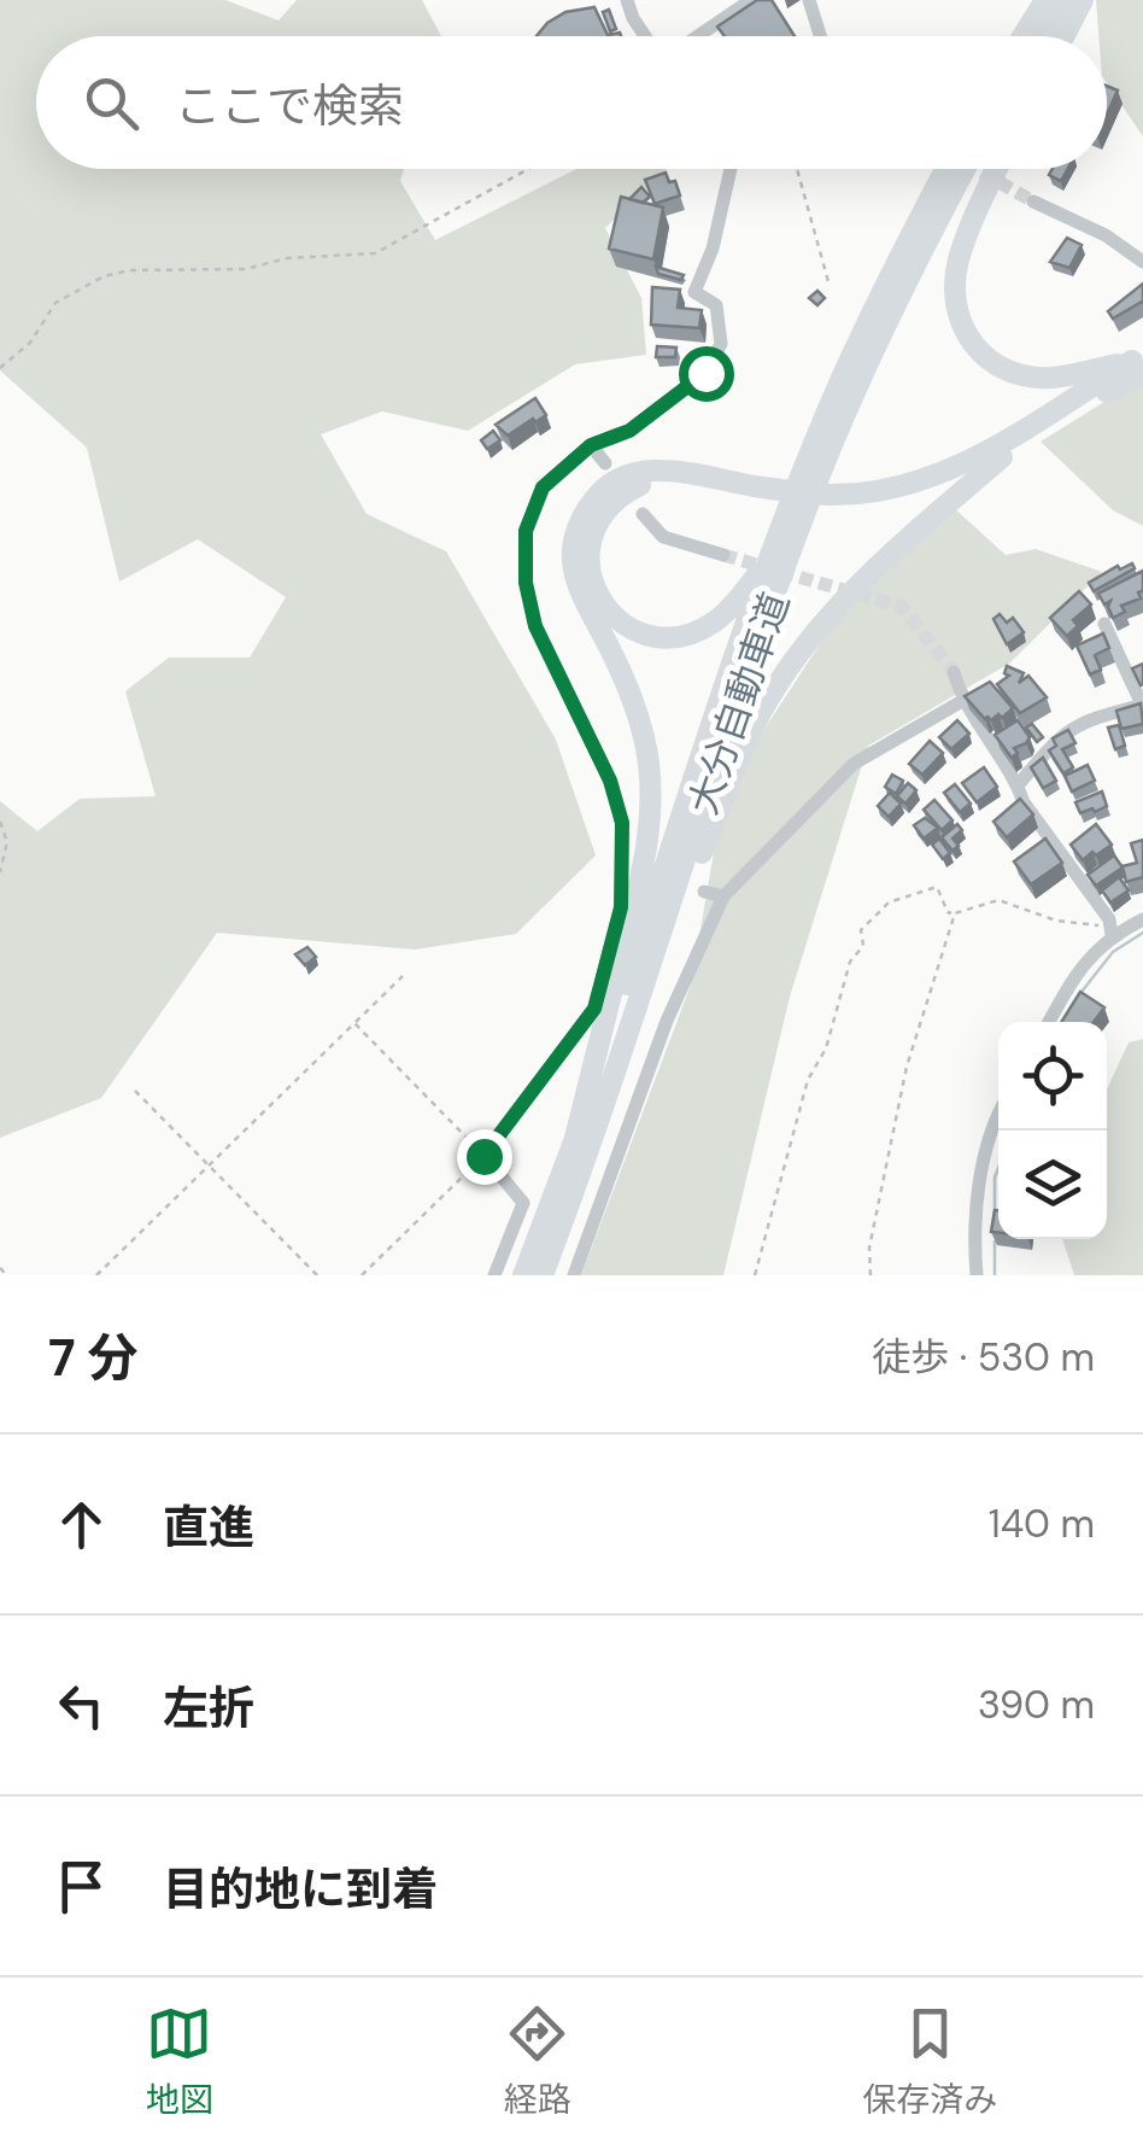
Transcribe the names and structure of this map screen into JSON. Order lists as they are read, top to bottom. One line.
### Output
{"streets":{"highway":["大分自動車道"]},"page":{"search":"ここで検索","heading":["7 分","徒歩 · 530 m"],"list":[["直進","140 m"],["左折","390 m"],"目的地に到着"],"nav":["地図","経路","保存済み"]}}
